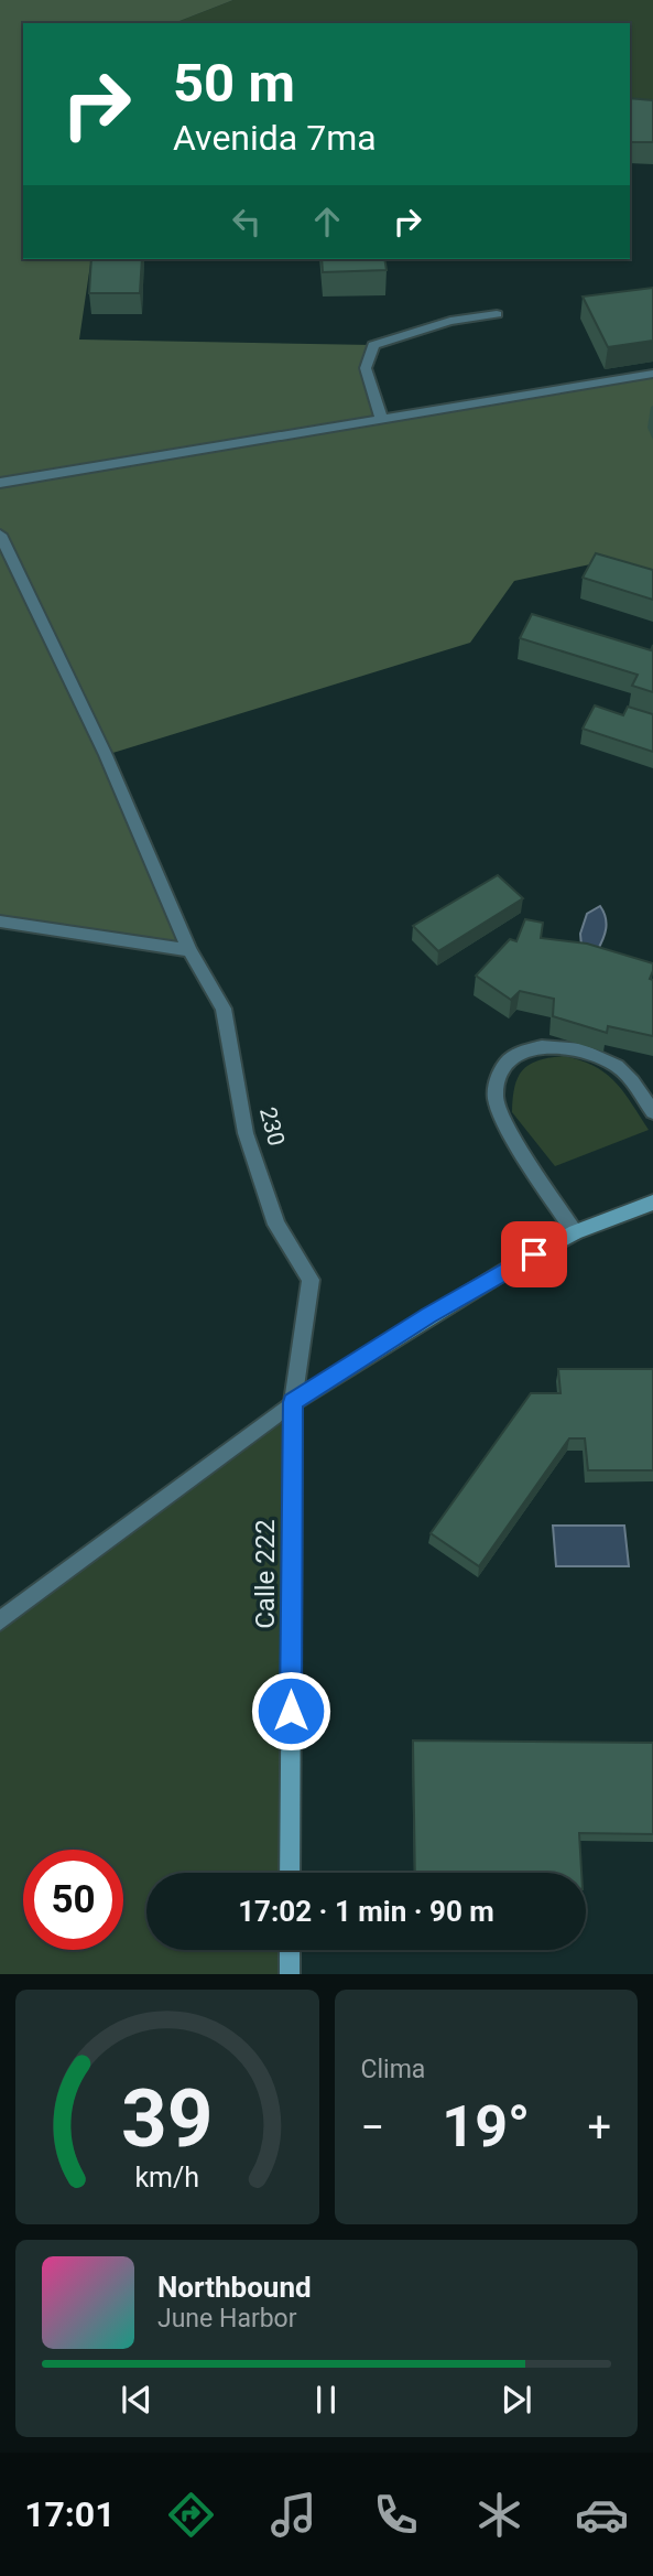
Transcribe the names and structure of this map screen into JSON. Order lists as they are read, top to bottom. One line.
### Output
{"streets":{"main road":["Calle 222"],"street":["230"]},"crossings":[["230","Calle 222"]],"page":{"turn":["50 m","Avenida 7ma"],"limit":"50","trip":"17:02 · 1 min · 90 m","tile":"Clima","heat":["−","19°","+"],"song":["Northbound","June Harbor"],"tabs":"17:01","gauge":["39","km/h"]}}
